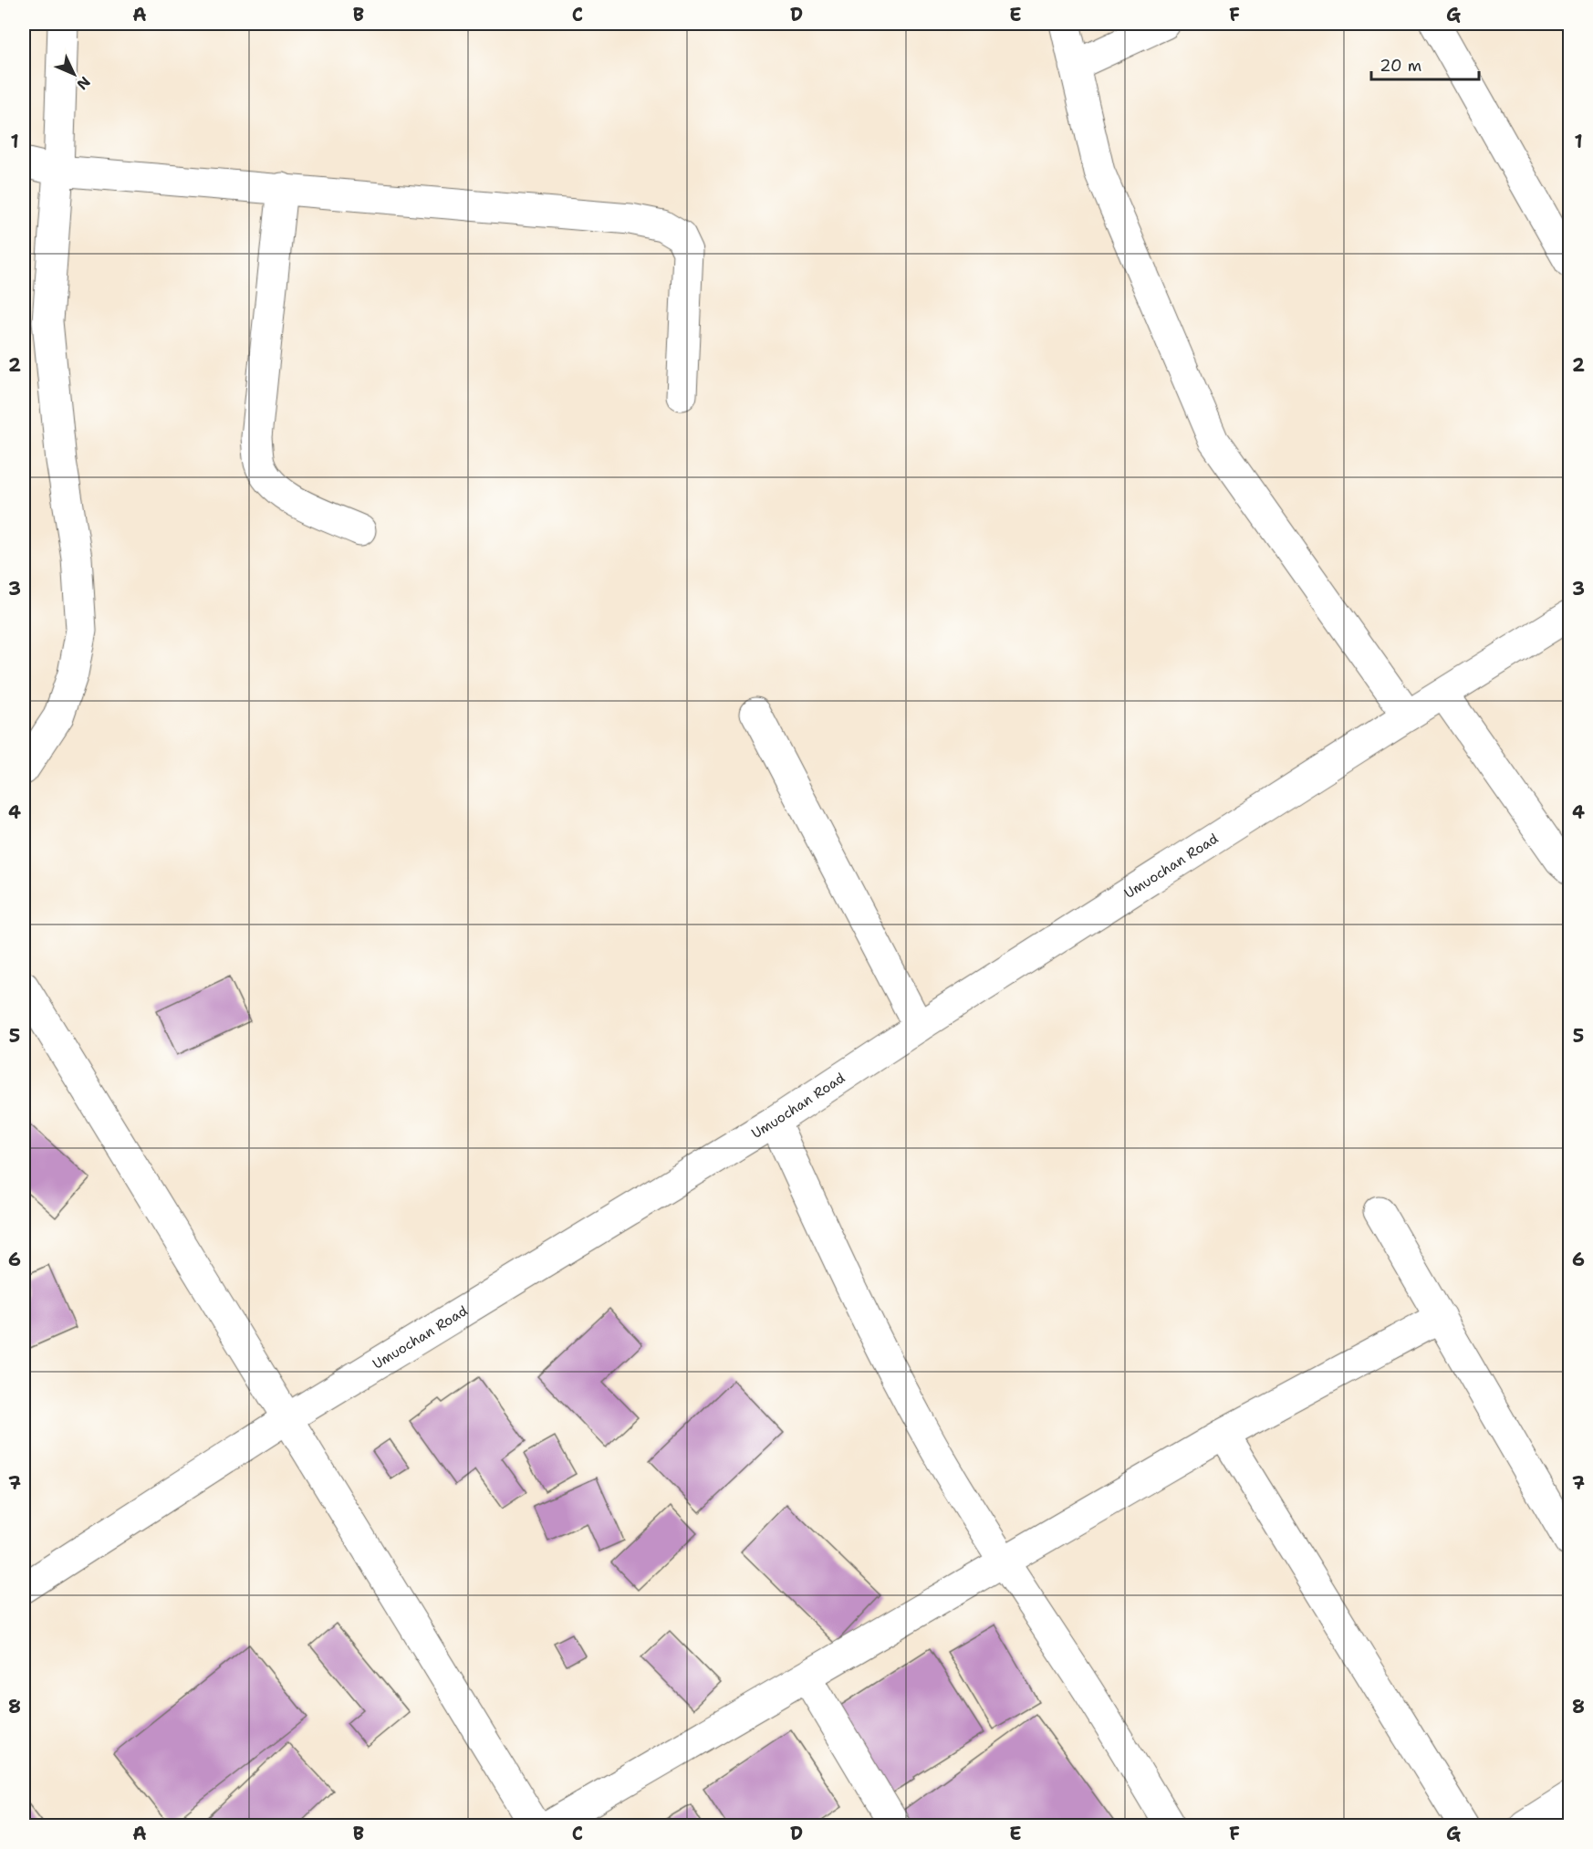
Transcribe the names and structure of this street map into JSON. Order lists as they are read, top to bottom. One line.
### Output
{"streets":{"street":["Umuochan Road"]},"scale_bar":"20 m","north":"bottom right","grid":{"columns":["A","B","C","D","E","F","G"],"rows":["1","2","3","4","5","6","7","8"]}}
